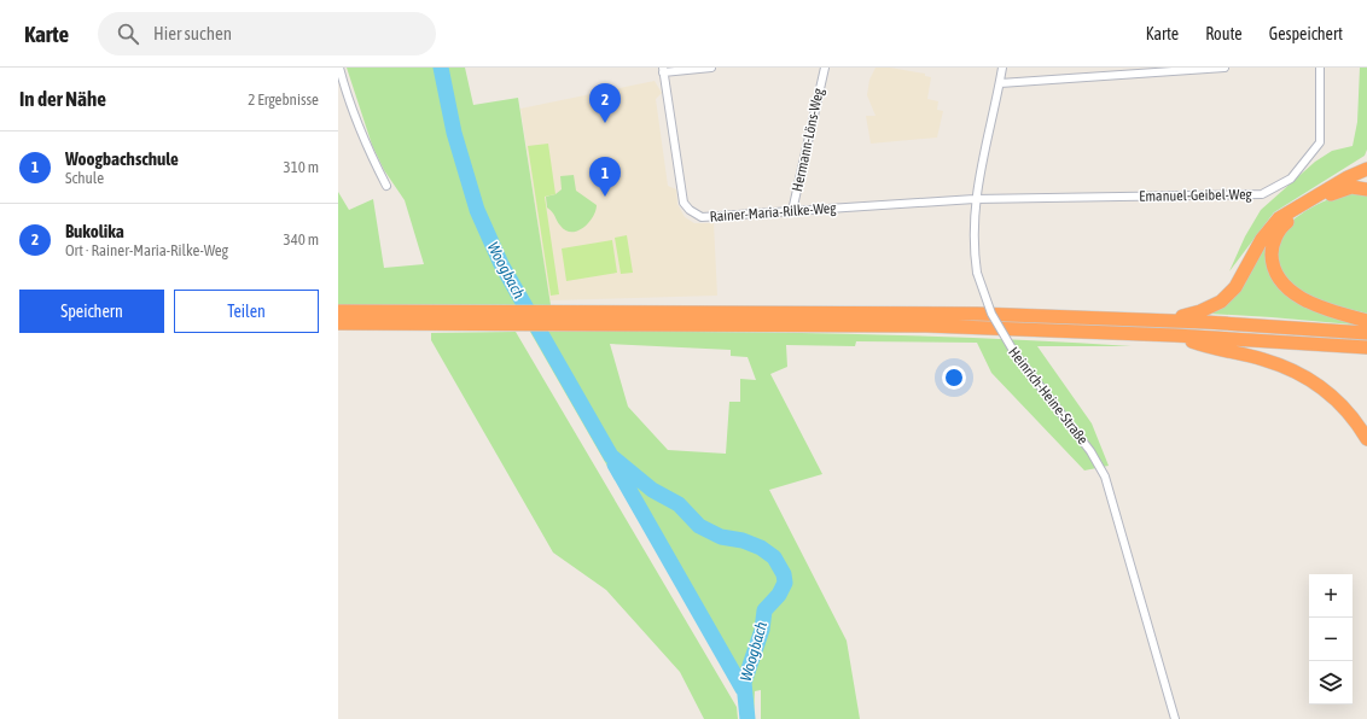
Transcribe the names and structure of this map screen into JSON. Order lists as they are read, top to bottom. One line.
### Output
{"streets":{"street":["Hermann-Löns-Weg","Emanuel-Geibel-Weg","Rainer-Maria-Rilke-Weg","Heinrich-Heine-Straße"]},"crossings":[["Hermann-Löns-Weg","Rainer-Maria-Rilke-Weg"],["Emanuel-Geibel-Weg","Rainer-Maria-Rilke-Weg"],["Emanuel-Geibel-Weg","Heinrich-Heine-Straße"],["Rainer-Maria-Rilke-Weg","Heinrich-Heine-Straße"]],"water":["Woogbach"],"page":{"header":"Karte","search":"Hier suchen","nav":["Karte","Route","Gespeichert"],"heading":["In der Nähe","2 Ergebnisse"],"pins":["2","1"],"list":[{"mark":"1","name":"Woogbachschule","note":"Schule","value":"310 m"},{"mark":"2","name":"Bukolika","note":"Ort · Rainer-Maria-Rilke-Weg","value":"340 m"}],"buttons":["Speichern","Teilen"],"map_buttons":["+","−"]}}
